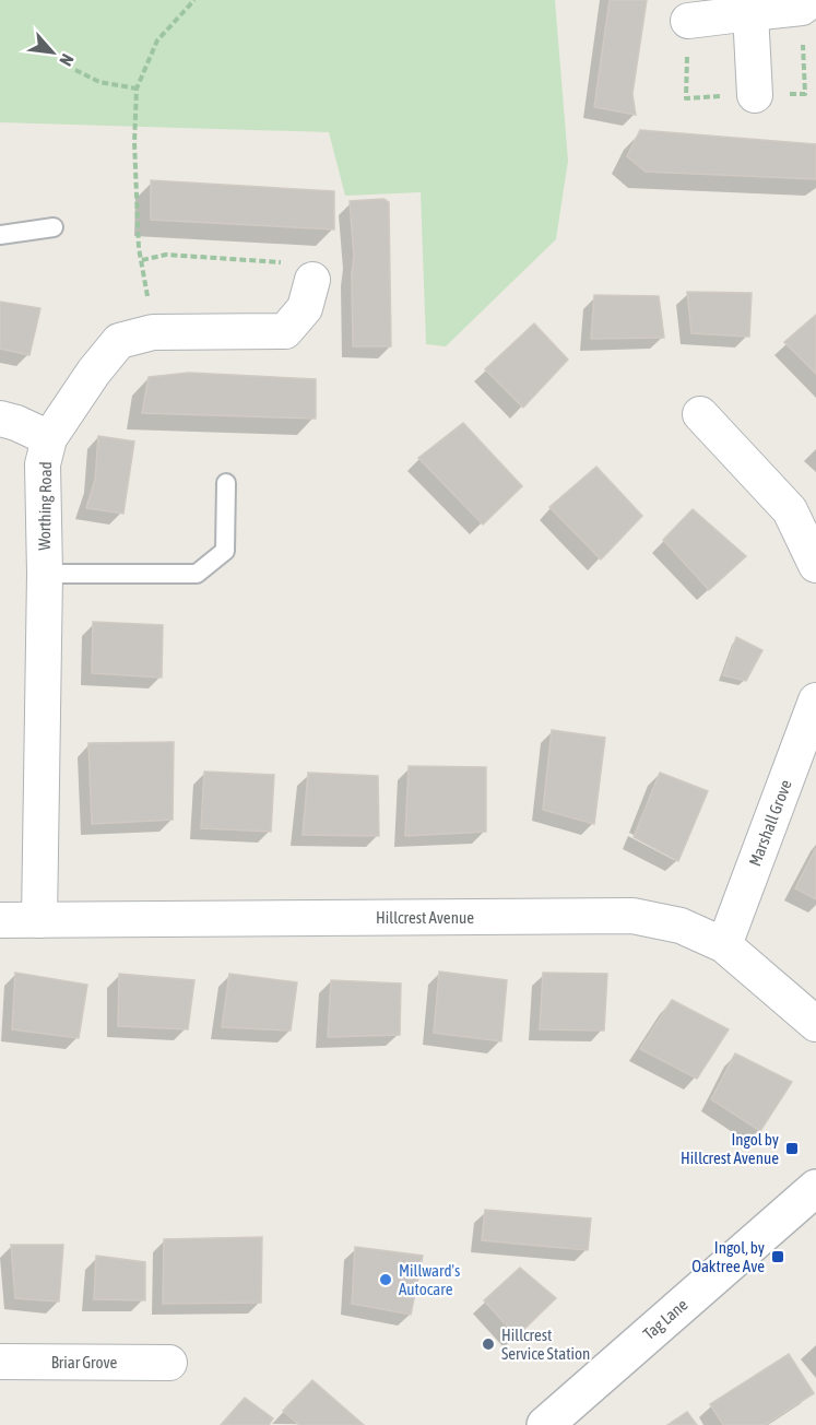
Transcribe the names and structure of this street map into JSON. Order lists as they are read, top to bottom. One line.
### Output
{"streets":{"main road":["Tag Lane"],"street":["Worthing Road","Marshall Grove","Hillcrest Avenue","Briar Grove"]},"crossings":[["Worthing Road","Hillcrest Avenue"],["Marshall Grove","Hillcrest Avenue"]],"places":{"transit":["Ingol by Hillcrest Avenue","Ingol, by Oaktree Ave"],"other":["Millward's Autocare","Hillcrest Service Station"]},"north":"bottom right"}
